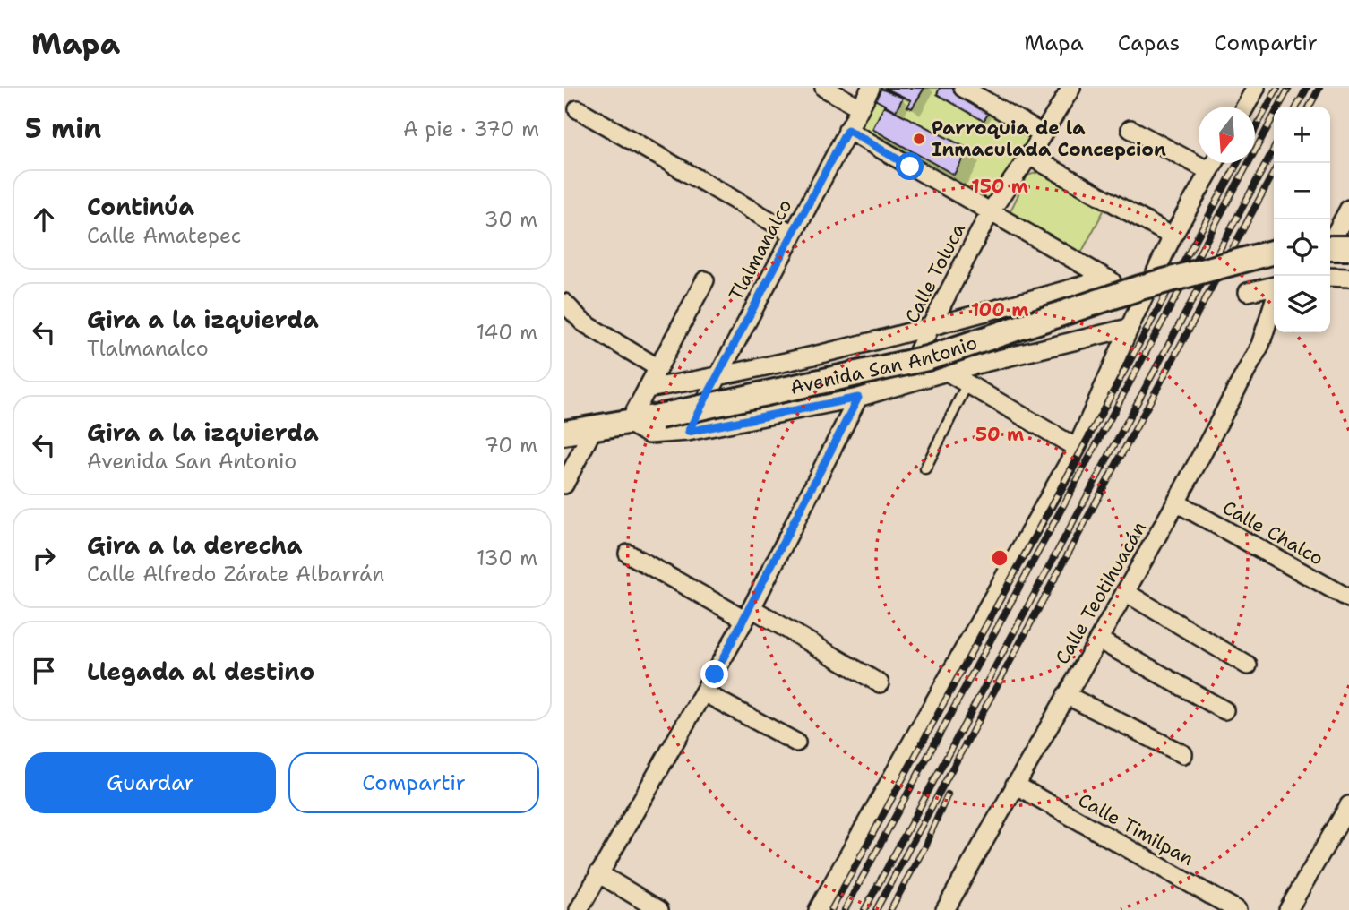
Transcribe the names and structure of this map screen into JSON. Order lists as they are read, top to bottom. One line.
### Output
{"streets":{"main road":["Avenida San Antonio"],"street":["Tlalmanalco","Calle Toluca","Calle Chalco","Calle Teotihuacán","Calle Timilpan"]},"crossings":[["Tlalmanalco","Avenida San Antonio"],["Calle Toluca","Avenida San Antonio"],["Calle Chalco","Calle Teotihuacán"],["Calle Teotihuacán","Calle Timilpan"]],"places":["Parroquia de la Inmaculada Concepcion"],"north":"bottom","page":{"header":"Mapa","nav":["Mapa","Capas","Compartir"],"heading":["5 min","A pie · 370 m"],"map_buttons":["+","−"],"list":[["Continúa","Calle Amatepec","30 m"],["Gira a la izquierda","Tlalmanalco","140 m"],["Gira a la izquierda","Avenida San Antonio","70 m"],["Gira a la derecha","Calle Alfredo Zárate Albarrán","130 m"],"Llegada al destino"],"buttons":["Guardar","Compartir"]},"rings":["150 m","100 m","50 m"]}
